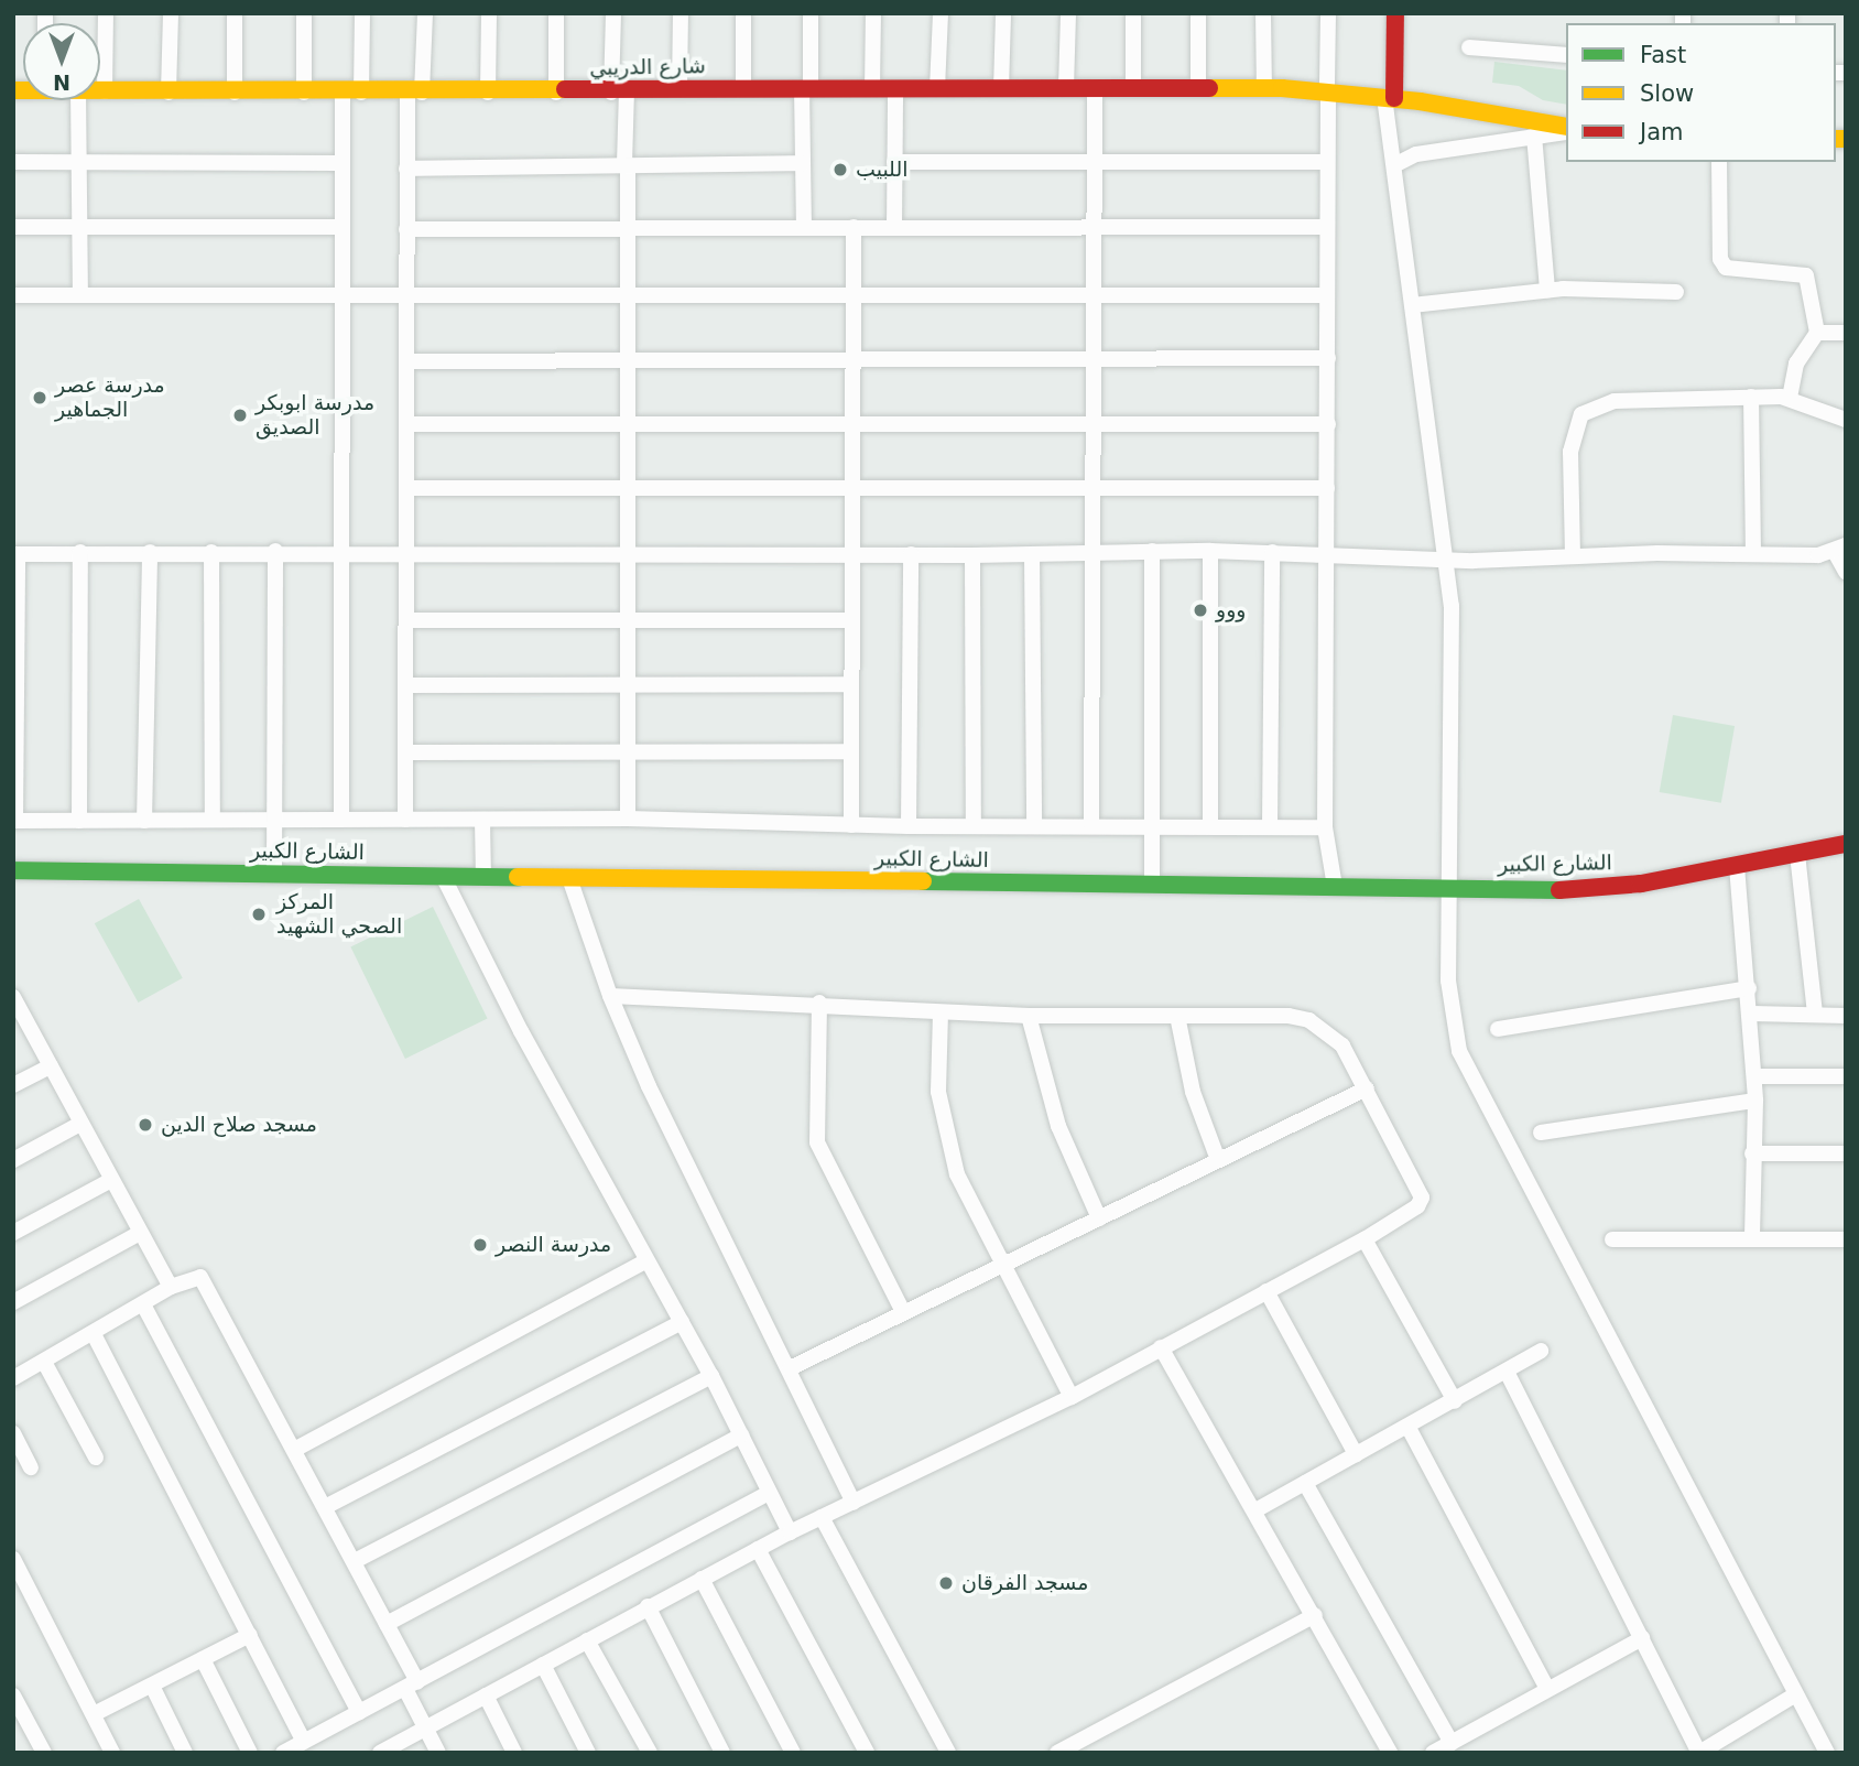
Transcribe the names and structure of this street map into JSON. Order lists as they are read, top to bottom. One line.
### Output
{"streets":{"street":["شارع الدريبي","الشارع الكبير"]},"places":["اللبيب","مدرسة عصر الجماهير","مدرسة ابوبكر الصديق","ووو","المركز الصحي الشهيد","مسجد صلاح الدين","مدرسة النصر","مسجد الفرقان"],"legend":["Fast","Slow","Jam"],"north":"bottom"}
